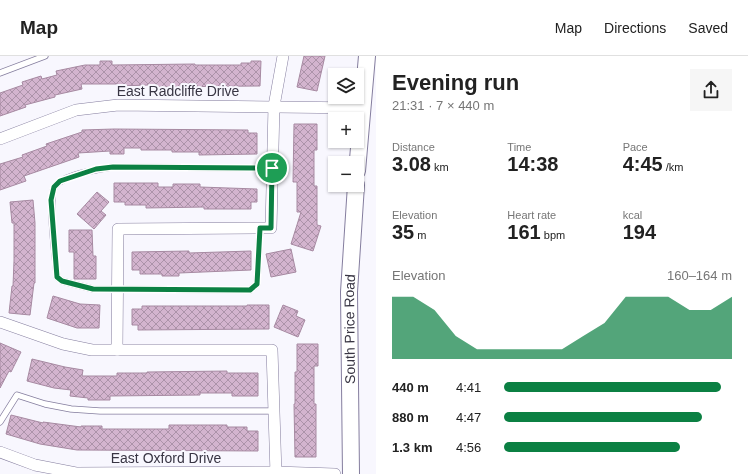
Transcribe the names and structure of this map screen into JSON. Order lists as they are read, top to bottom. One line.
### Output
{"streets":{"main road":["South Price Road"],"street":["East Radcliffe Drive","East Oxford Drive"]},"page":{"header":"Map","nav":["Map","Directions","Saved"],"heading":["Evening run","21:31 · 7 × 440 m"],"map_buttons":["+","−"],"stats":[["Distance","3.08 km"],["Time","14:38"],["Pace","4:45 /km"],["Elevation","35 m"],["Heart rate","161 bpm"],["kcal","194"]],"chart":["Elevation","160–164 m"],"list":[{"name":"440 m","note":"4:41"},{"name":"880 m","note":"4:47"},{"name":"1.3 km","note":"4:56"}]}}
